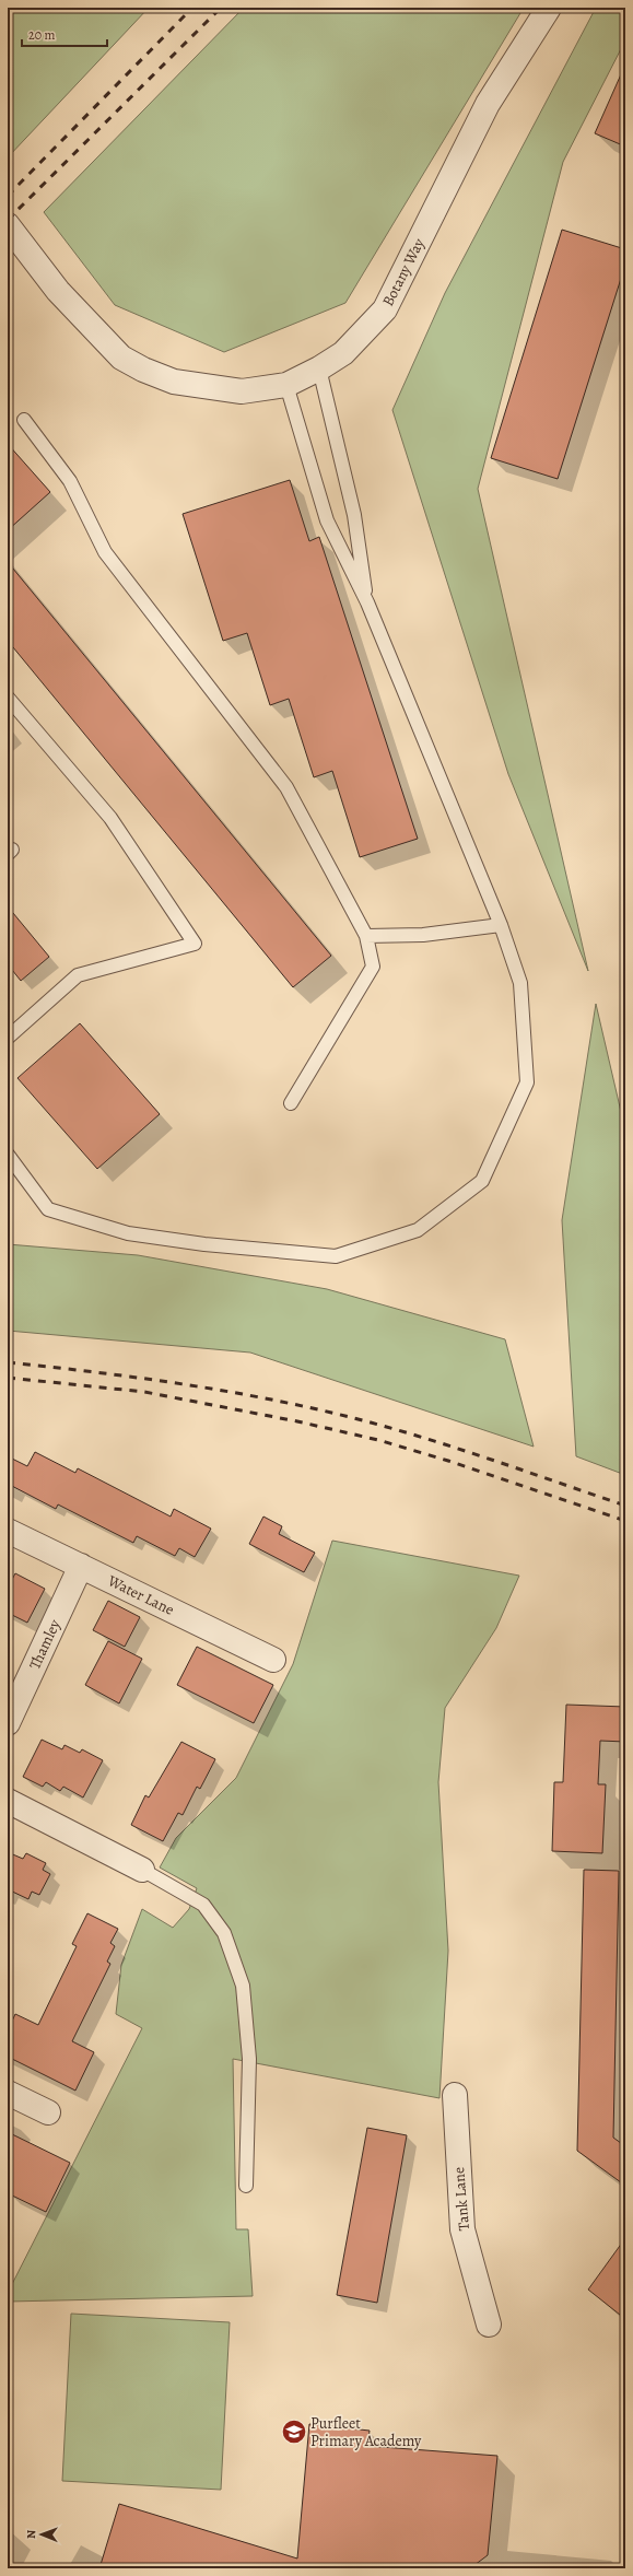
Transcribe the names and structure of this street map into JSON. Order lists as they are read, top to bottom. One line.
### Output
{"streets":{"street":["Botany Way","Water Lane","Thamley","Tank Lane"]},"crossings":[["Water Lane","Thamley"]],"places":{"school or university":["Purfleet Primary Academy"]},"scale_bar":"20 m","north":"left"}
